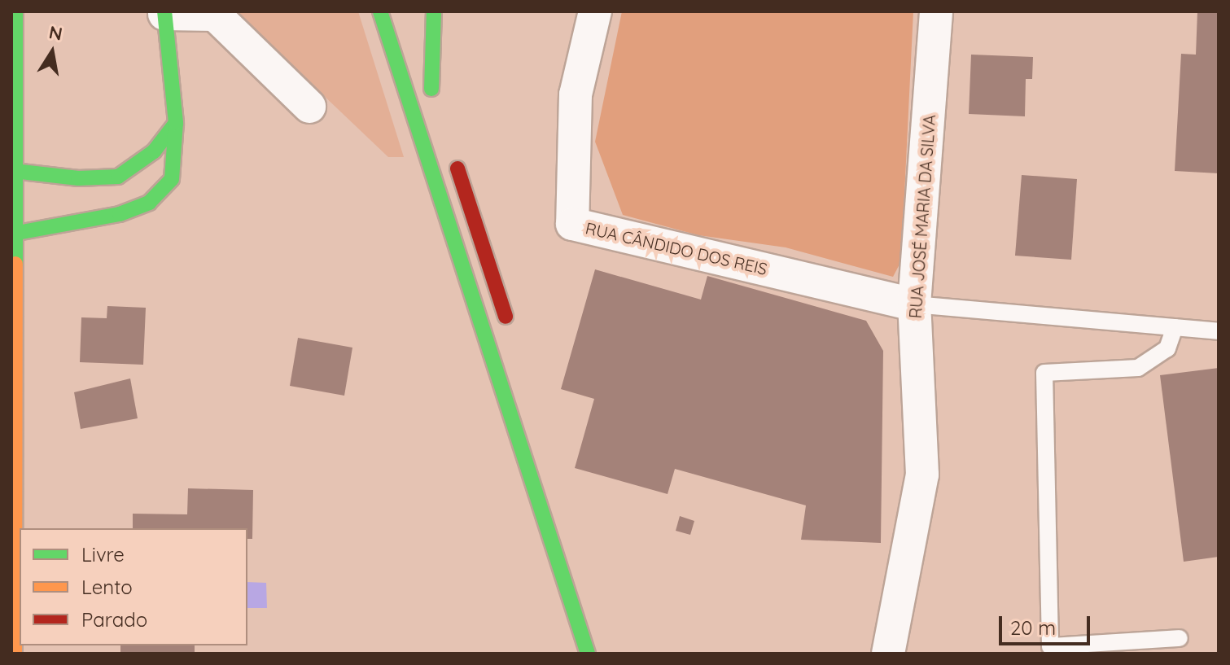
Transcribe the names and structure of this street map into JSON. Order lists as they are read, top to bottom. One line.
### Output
{"streets":{"street":["RUA JOSÉ MARIA DA SILVA","RUA CÂNDIDO DOS REIS"]},"crossings":[["RUA JOSÉ MARIA DA SILVA","RUA CÂNDIDO DOS REIS"]],"legend":["Livre","Lento","Parado"],"scale_bar":"20 m","north":"top"}
